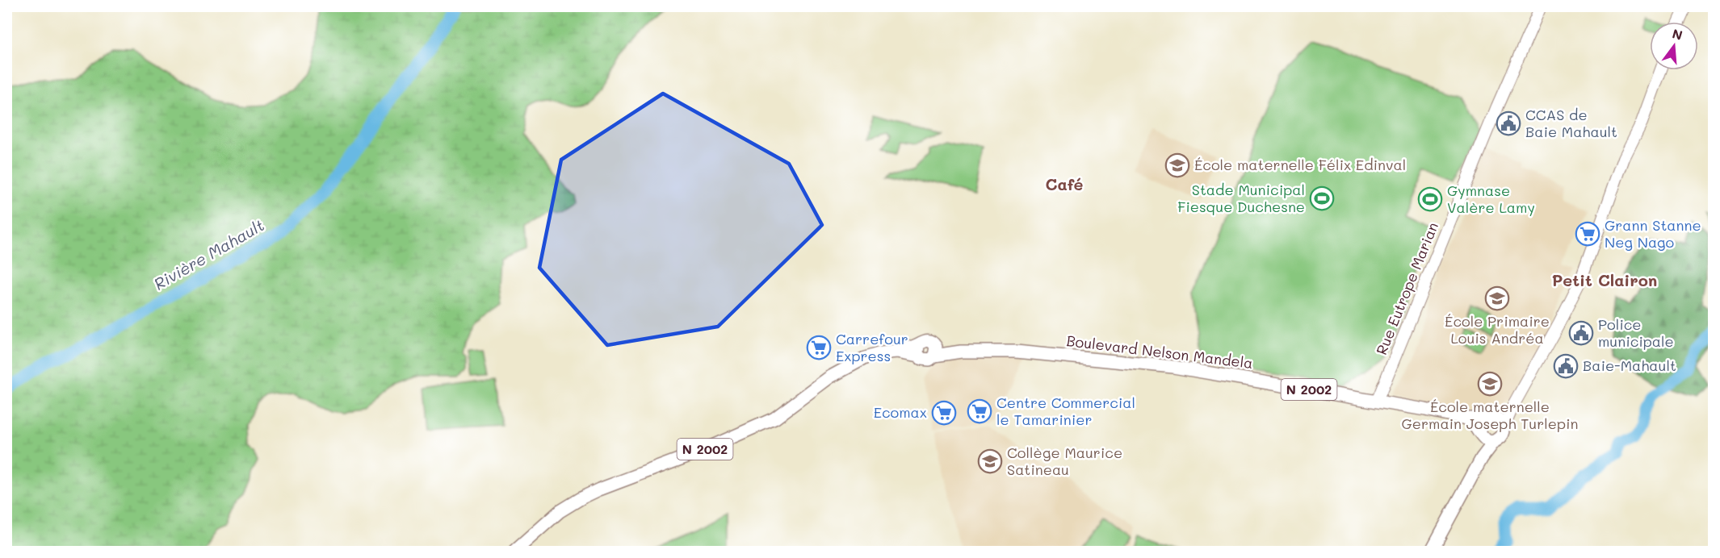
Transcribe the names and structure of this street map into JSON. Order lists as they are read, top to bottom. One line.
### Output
{"streets":{"main road":["Boulevard Nelson Mandela","N 2002"],"street":["Rue Eutrope Marian"]},"crossings":[["Rue Eutrope Marian","Boulevard Nelson Mandela"]],"districts":["Café","Petit Clairon"],"water":["Rivière Mahault"],"places":{"public building":["CCAS de Baie Mahault","Police municipale","Baie-Mahault"],"school or university":["École maternelle Félix Edinval","École Primaire Louis Andréa","École maternelle Germain Joseph Turlepin","Collège Maurice Satineau"],"sports":["Stade Municipal Fiesque Duchesne","Gymnase Valère Lamy"],"supermarket":["Grann Stanne Neg Nago","Carrefour Express","Centre Commercial le Tamarinier","Ecomax"]},"north":"top"}
